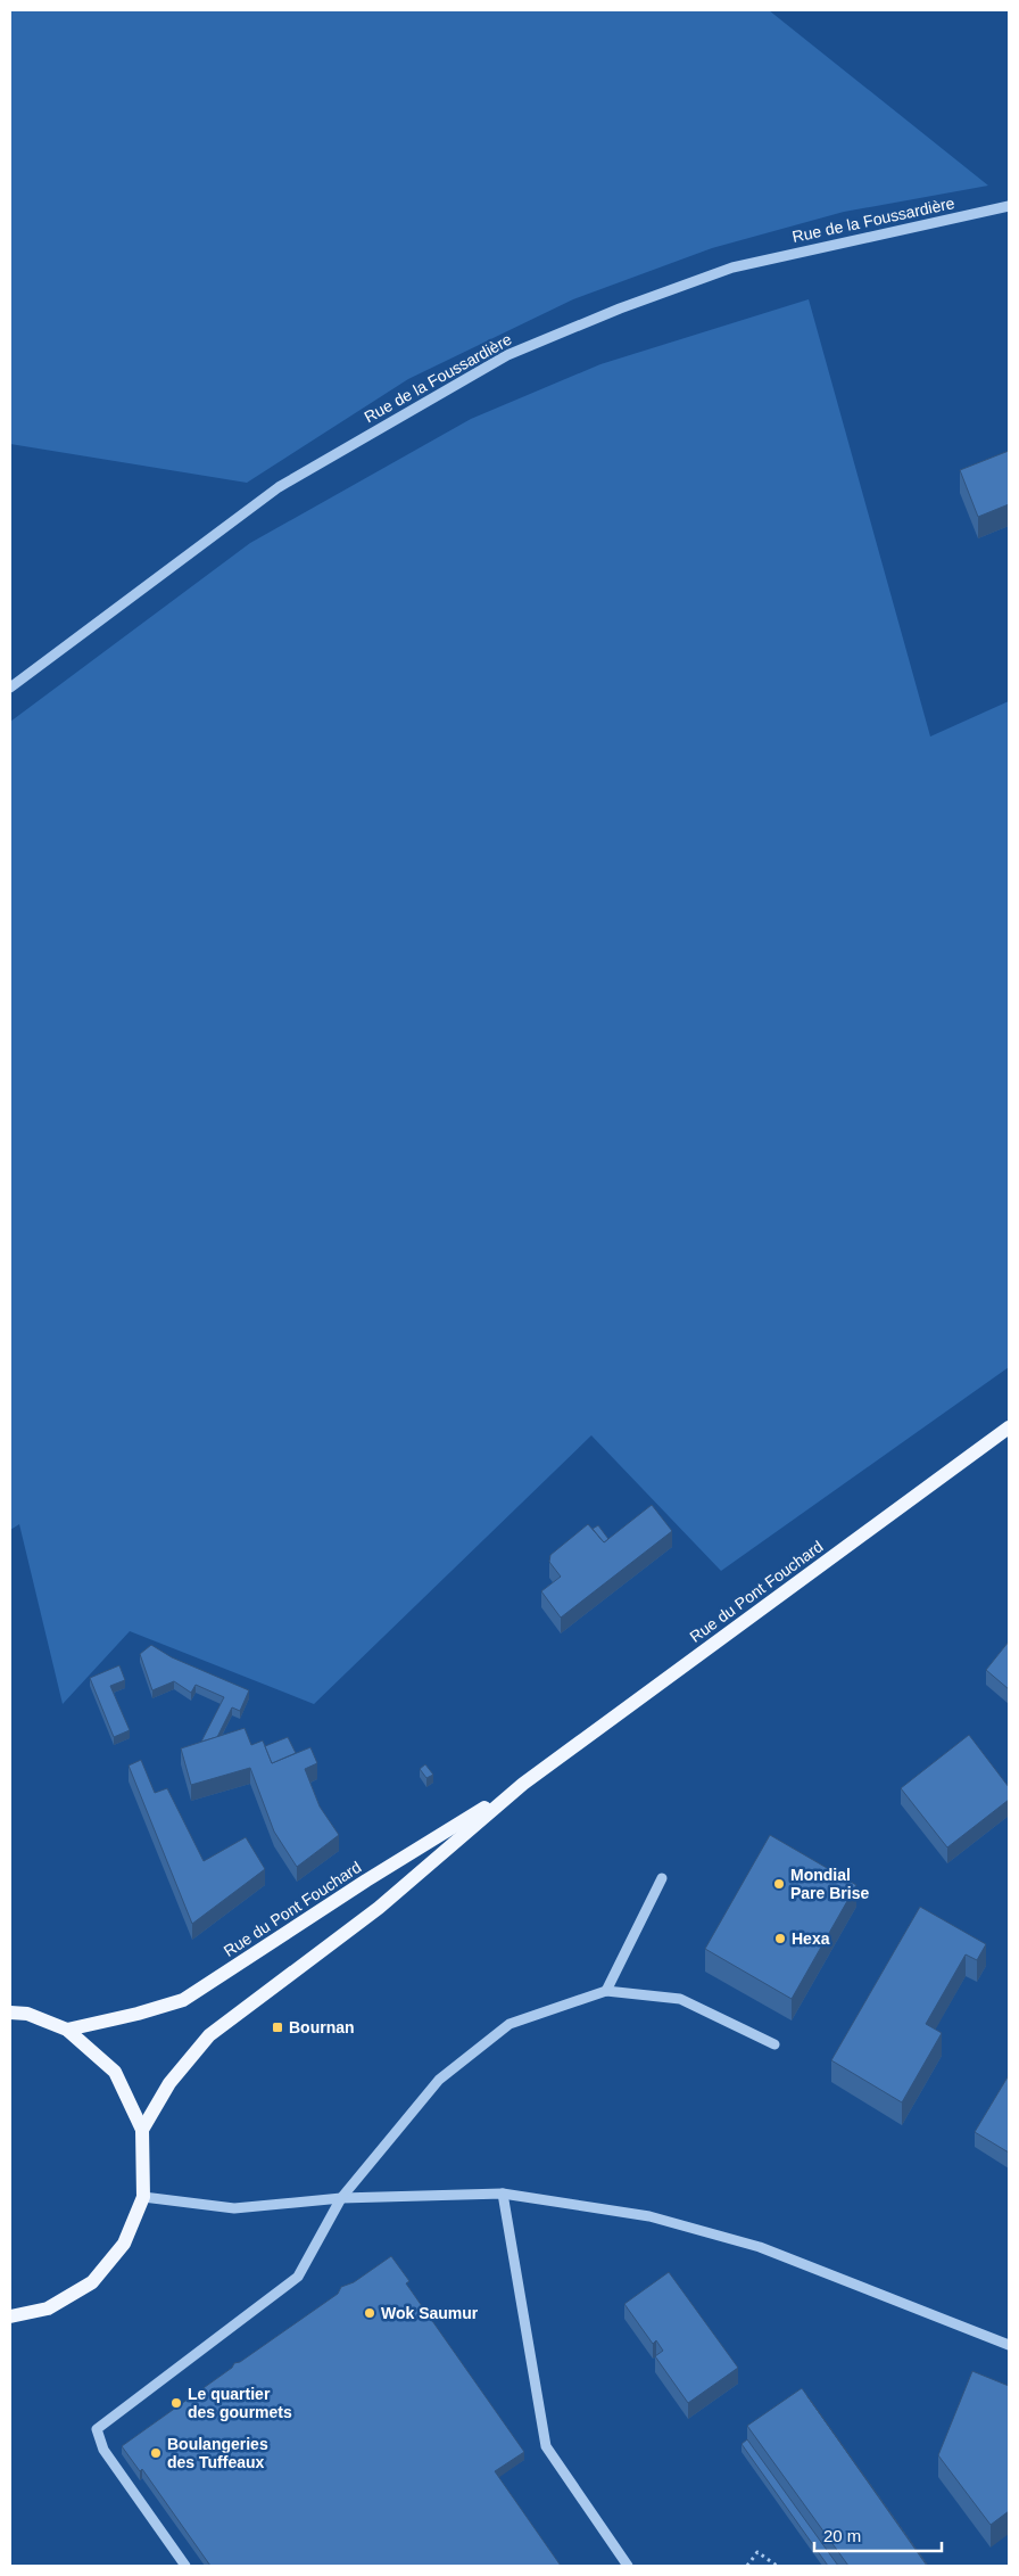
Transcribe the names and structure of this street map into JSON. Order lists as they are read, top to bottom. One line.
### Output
{"streets":{"main road":["Rue du Pont Fouchard"],"street":["Rue de la Foussardière"]},"places":{"other":["Mondial Pare Brise","Hexa","Wok Saumur","Le quartier des gourmets","Boulangeries des Tuffeaux"],"transit":["Bournan"]},"scale_bar":"20 m"}
